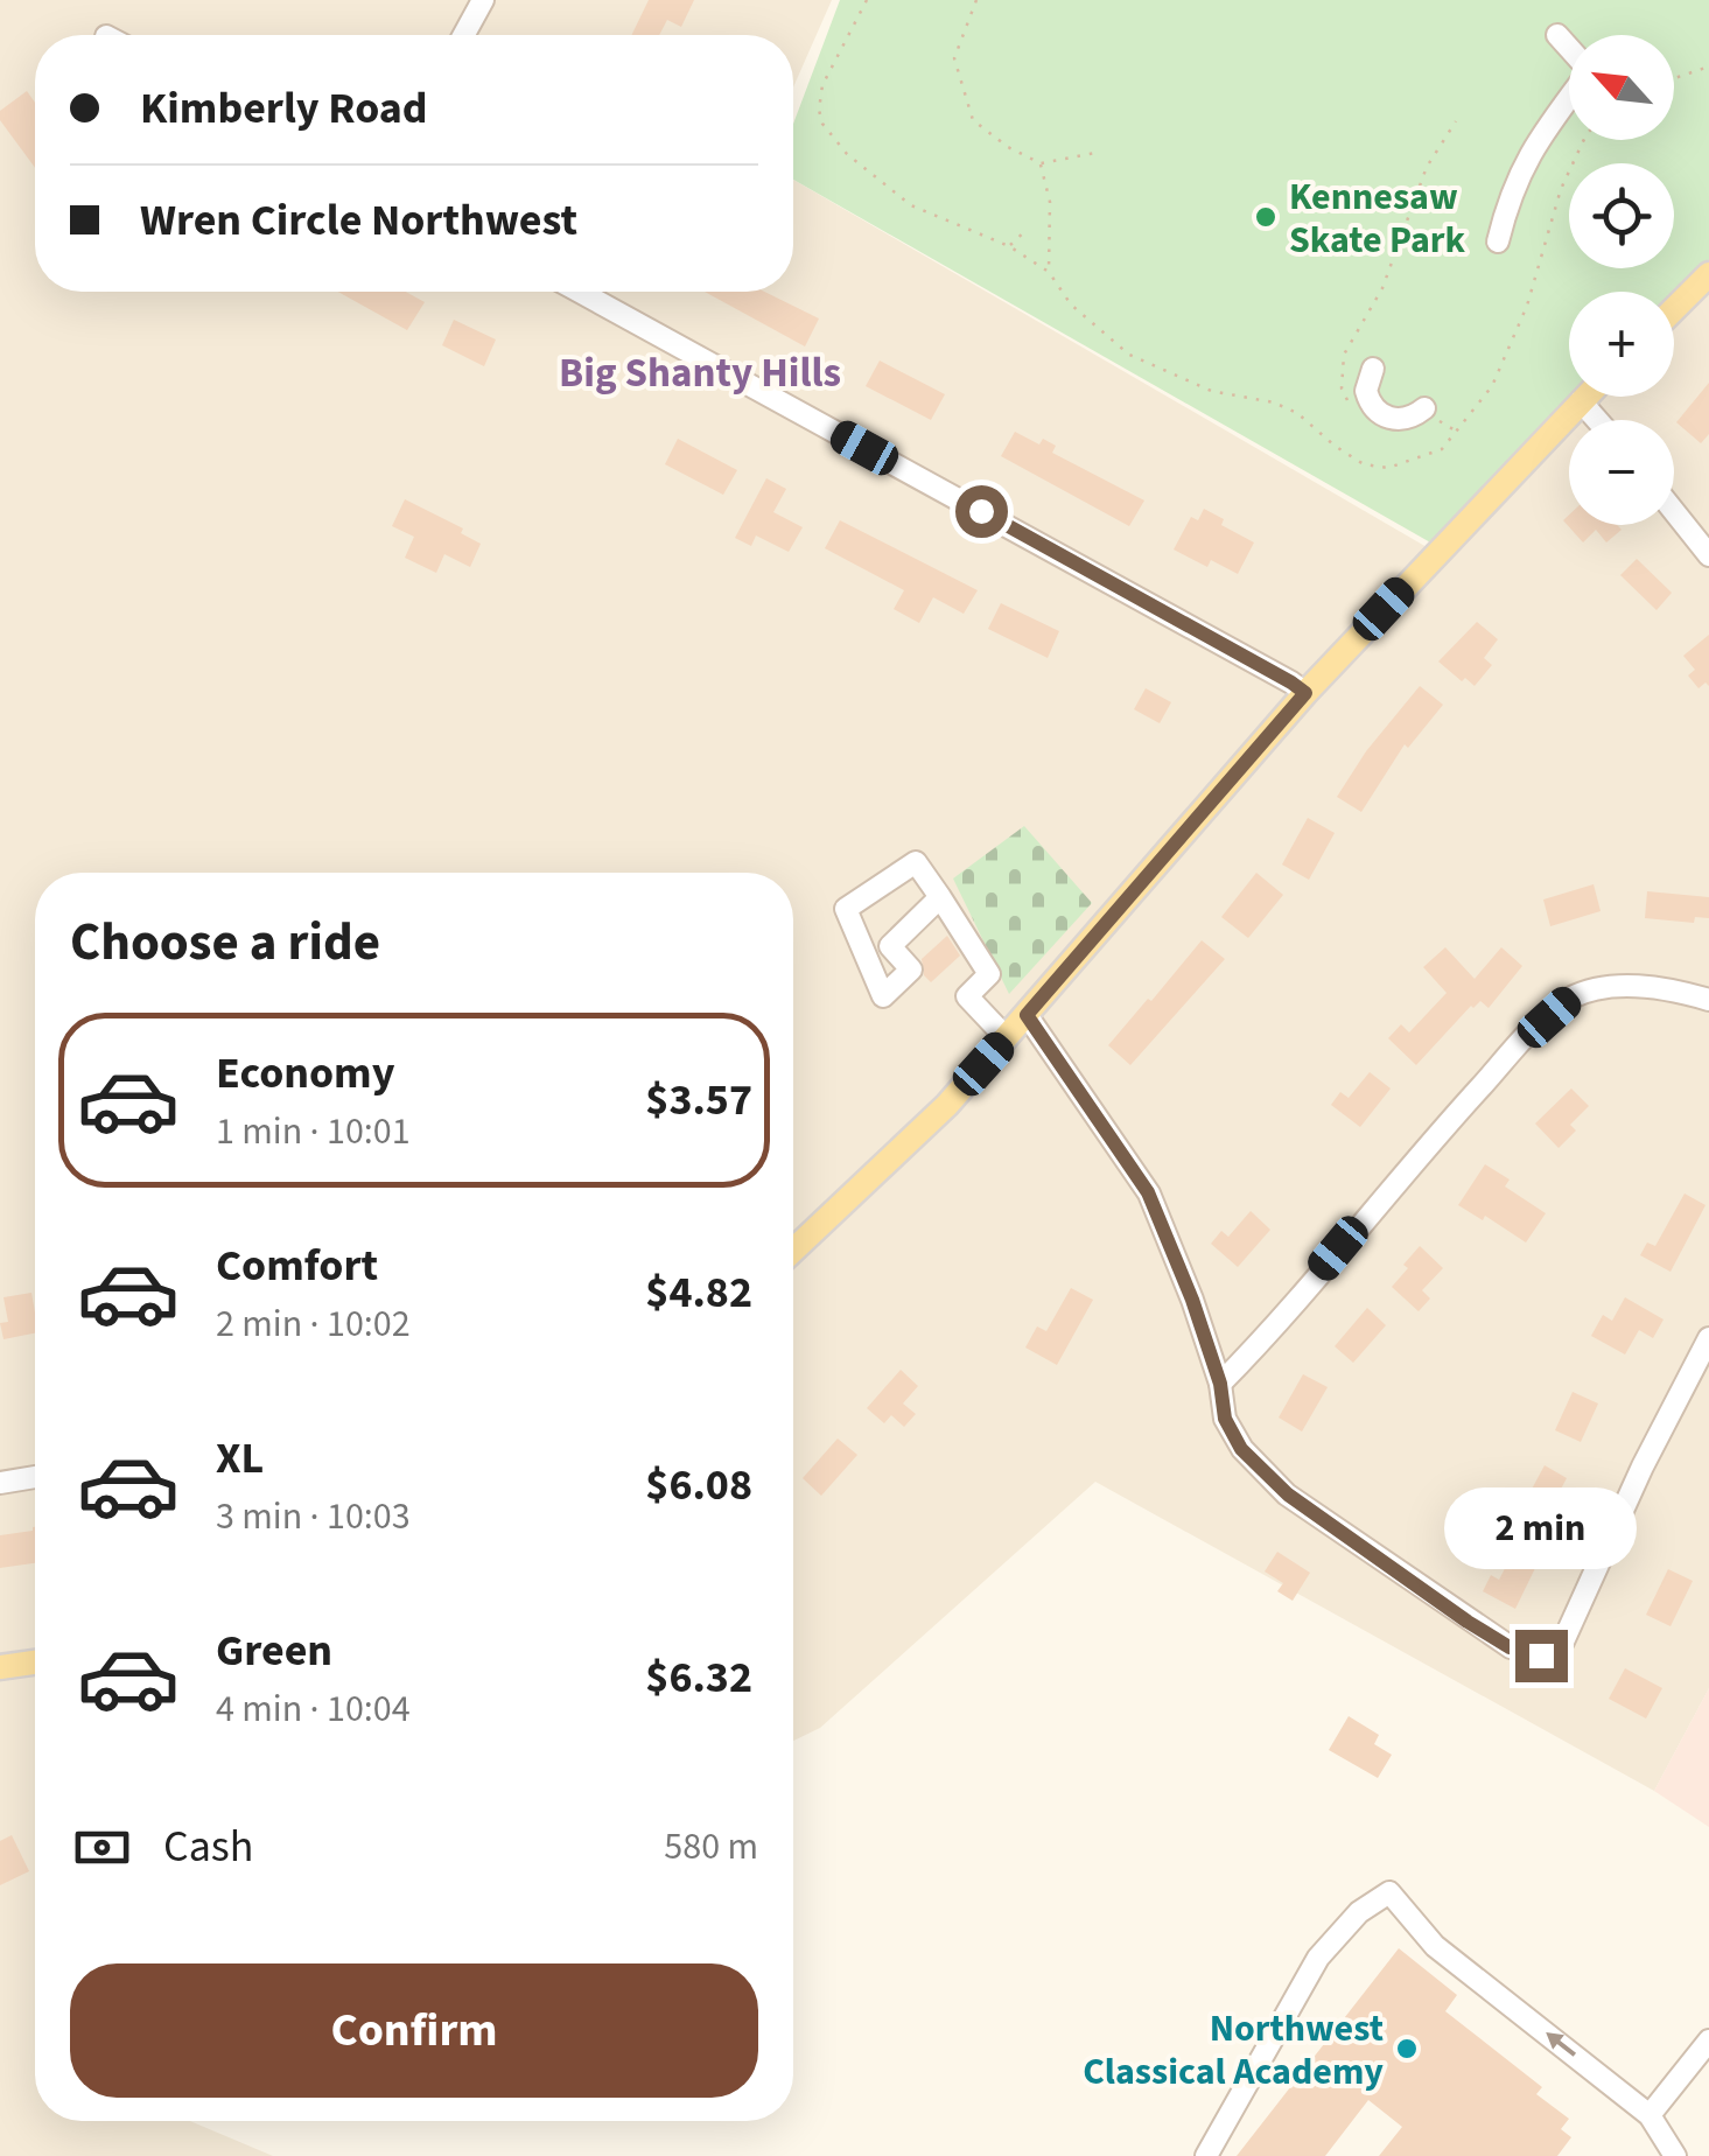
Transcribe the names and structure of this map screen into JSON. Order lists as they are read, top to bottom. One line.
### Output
{"districts":["Big Shanty Hills"],"places":["Kennesaw Skate Park","Northwest Classical Academy"],"north":"top left","page":{"map_buttons":["+","−"],"banner":["Kimberly Road","Wren Circle Northwest"],"heading":"Choose a ride","list":[{"name":"Economy","note":"1 min · 10:01","value":"$3.57"},{"name":"Comfort","note":"2 min · 10:02","value":"$4.82"},{"name":"XL","note":"3 min · 10:03","value":"$6.08"},{"name":"Green","note":"4 min · 10:04","value":"$6.32"}],"bubble":"2 min","pay":["Cash","580 m"],"buttons":"Confirm"}}
